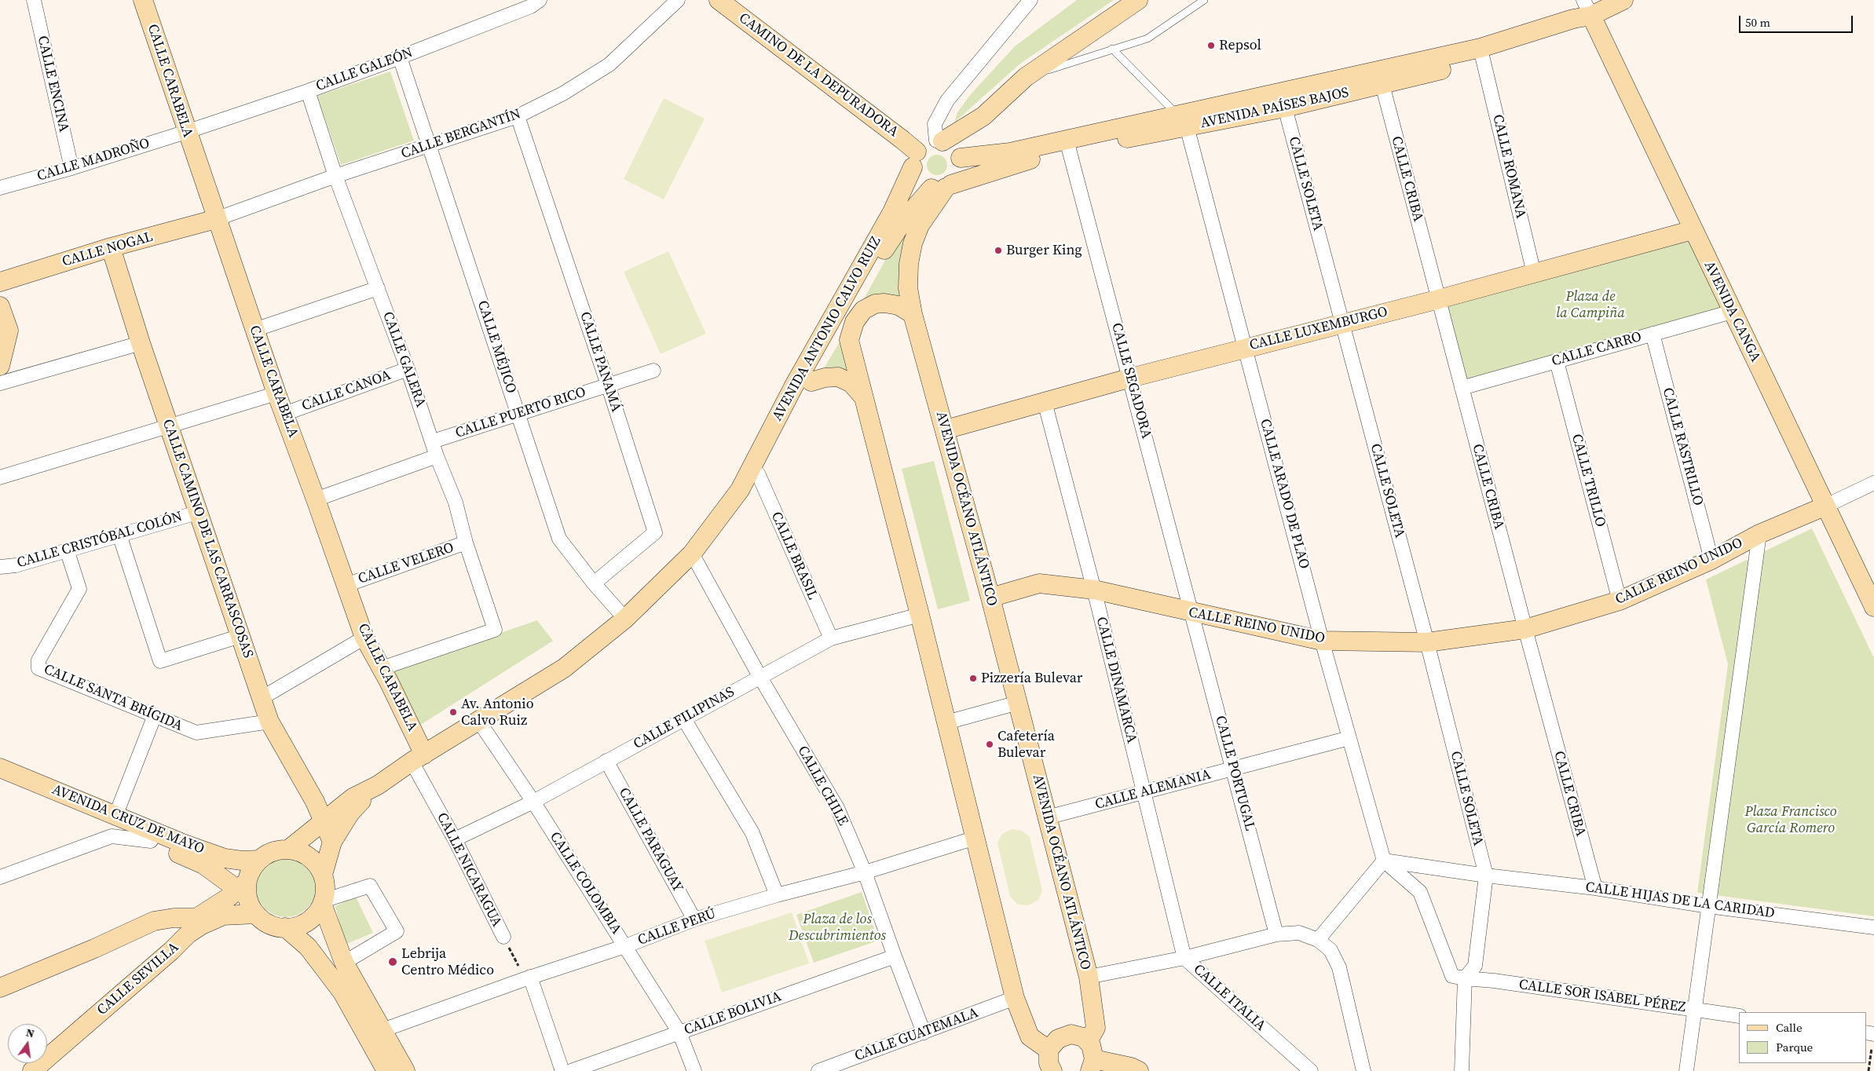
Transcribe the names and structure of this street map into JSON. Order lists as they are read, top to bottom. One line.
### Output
{"streets":{"street":["CALLE GALEÓN","CAMINO DE LA DEPURADORA","CALLE CARABELA","CALLE ENCINA","AVENIDA PAÍSES BAJOS","CALLE BERGANTÍN","CALLE MADROÑO","CALLE ROMANA","CALLE CRIBA","CALLE SOLETA","CALLE NOGAL","AVENIDA CANGA","AVENIDA ANTONIO CALVO RUIZ","CALLE LUXEMBURGO","CALLE MÉJICO","CALLE CARRO","CALLE GALERA","CALLE PANAMÁ","CALLE SEGADORA","CALLE CANOA","CALLE PUERTO RICO","CALLE RASTRILLO","CALLE TRILLO","CALLE ARADO DE PLAO","AVENIDA OCÉANO ATLÁNTICO","CALLE CAMINO DE LAS CARRASCOSAS","CALLE CRISTÓBAL COLÓN","CALLE BRASIL","CALLE VELERO","CALLE REINO UNIDO","CALLE DINAMARCA","CALLE SANTA BRÍGIDA","CALLE FILIPINAS","CALLE PORTUGAL","CALLE CHILE","CALLE ALEMANIA","AVENIDA CRUZ DE MAYO","CALLE PARAGUAY","CALLE NICARAGUA","CALLE COLOMBIA","CALLE HIJAS DE LA CARIDAD","CALLE PERÚ","CALLE SEVILLA","CALLE SOR ISABEL PÉREZ","CALLE ITALIA","CALLE BOLIVIA","CALLE GUATEMALA"]},"crossings":[["CALLE GALEÓN","CALLE CARABELA"],["CALLE GALEÓN","CALLE MADROÑO"],["CALLE GALEÓN","CALLE MÉJICO"],["CALLE GALEÓN","CALLE GALERA"],["CAMINO DE LA DEPURADORA","AVENIDA PAÍSES BAJOS"],["CAMINO DE LA DEPURADORA","AVENIDA ANTONIO CALVO RUIZ"],["CAMINO DE LA DEPURADORA","AVENIDA OCÉANO ATLÁNTICO"],["CALLE CARABELA","CALLE BERGANTÍN"],["CALLE CARABELA","CALLE MADROÑO"],["CALLE CARABELA","CALLE NOGAL"],["CALLE CARABELA","AVENIDA ANTONIO CALVO RUIZ"],["CALLE CARABELA","CALLE GALERA"],["CALLE CARABELA","CALLE CANOA"],["CALLE CARABELA","CALLE VELERO"],["CALLE CARABELA","CALLE NICARAGUA"],["CALLE ENCINA","CALLE MADROÑO"],["AVENIDA PAÍSES BAJOS","CALLE ROMANA"],["AVENIDA PAÍSES BAJOS","CALLE CRIBA"],["AVENIDA PAÍSES BAJOS","CALLE SOLETA"],["AVENIDA PAÍSES BAJOS","AVENIDA CANGA"],["AVENIDA PAÍSES BAJOS","AVENIDA ANTONIO CALVO RUIZ"],["AVENIDA PAÍSES BAJOS","CALLE SEGADORA"],["AVENIDA PAÍSES BAJOS","CALLE ARADO DE PLAO"],["AVENIDA PAÍSES BAJOS","AVENIDA OCÉANO ATLÁNTICO"],["CALLE BERGANTÍN","CALLE NOGAL"],["CALLE BERGANTÍN","CALLE MÉJICO"],["CALLE BERGANTÍN","CALLE GALERA"],["CALLE BERGANTÍN","CALLE PANAMÁ"],["CALLE ROMANA","CALLE LUXEMBURGO"],["CALLE CRIBA","CALLE LUXEMBURGO"],["CALLE CRIBA","CALLE CARRO"],["CALLE CRIBA","CALLE REINO UNIDO"],["CALLE CRIBA","CALLE HIJAS DE LA CARIDAD"],["CALLE SOLETA","CALLE LUXEMBURGO"],["CALLE SOLETA","CALLE REINO UNIDO"],["CALLE SOLETA","CALLE HIJAS DE LA CARIDAD"],["CALLE NOGAL","CALLE CAMINO DE LAS CARRASCOSAS"],["AVENIDA CANGA","CALLE LUXEMBURGO"],["AVENIDA CANGA","CALLE CARRO"],["AVENIDA CANGA","CALLE REINO UNIDO"],["AVENIDA ANTONIO CALVO RUIZ","CALLE MÉJICO"],["AVENIDA ANTONIO CALVO RUIZ","AVENIDA OCÉANO ATLÁNTICO"],["AVENIDA ANTONIO CALVO RUIZ","CALLE CAMINO DE LAS CARRASCOSAS"],["AVENIDA ANTONIO CALVO RUIZ","CALLE BRASIL"],["AVENIDA ANTONIO CALVO RUIZ","CALLE CHILE"],["AVENIDA ANTONIO CALVO RUIZ","AVENIDA CRUZ DE MAYO"],["AVENIDA ANTONIO CALVO RUIZ","CALLE NICARAGUA"],["AVENIDA ANTONIO CALVO RUIZ","CALLE COLOMBIA"],["AVENIDA ANTONIO CALVO RUIZ","CALLE SEVILLA"],["CALLE LUXEMBURGO","CALLE SEGADORA"],["CALLE LUXEMBURGO","CALLE ARADO DE PLAO"],["CALLE LUXEMBURGO","AVENIDA OCÉANO ATLÁNTICO"],["CALLE LUXEMBURGO","CALLE DINAMARCA"],["CALLE MÉJICO","CALLE PANAMÁ"],["CALLE MÉJICO","CALLE PUERTO RICO"],["CALLE CARRO","CALLE RASTRILLO"],["CALLE CARRO","CALLE TRILLO"],["CALLE GALERA","CALLE CANOA"],["CALLE GALERA","CALLE PUERTO RICO"],["CALLE GALERA","CALLE VELERO"],["CALLE PANAMÁ","CALLE PUERTO RICO"],["CALLE SEGADORA","CALLE REINO UNIDO"],["CALLE SEGADORA","CALLE PORTUGAL"],["CALLE RASTRILLO","CALLE REINO UNIDO"],["CALLE TRILLO","CALLE REINO UNIDO"],["CALLE ARADO DE PLAO","CALLE REINO UNIDO"],["CALLE ARADO DE PLAO","CALLE ALEMANIA"],["CALLE ARADO DE PLAO","CALLE HIJAS DE LA CARIDAD"],["AVENIDA OCÉANO ATLÁNTICO","CALLE REINO UNIDO"],["AVENIDA OCÉANO ATLÁNTICO","CALLE ALEMANIA"],["AVENIDA OCÉANO ATLÁNTICO","CALLE ITALIA"],["CALLE CAMINO DE LAS CARRASCOSAS","CALLE CRISTÓBAL COLÓN"],["CALLE CAMINO DE LAS CARRASCOSAS","CALLE SANTA BRÍGIDA"],["CALLE CRISTÓBAL COLÓN","CALLE SANTA BRÍGIDA"],["CALLE BRASIL","CALLE FILIPINAS"],["CALLE REINO UNIDO","CALLE DINAMARCA"],["CALLE REINO UNIDO","CALLE PORTUGAL"],["CALLE DINAMARCA","CALLE ALEMANIA"],["CALLE DINAMARCA","CALLE ITALIA"],["CALLE FILIPINAS","CALLE CHILE"],["CALLE FILIPINAS","CALLE PARAGUAY"],["CALLE FILIPINAS","CALLE NICARAGUA"],["CALLE FILIPINAS","CALLE COLOMBIA"],["CALLE PORTUGAL","CALLE ALEMANIA"],["CALLE CHILE","CALLE PERÚ"],["CALLE CHILE","CALLE BOLIVIA"],["CALLE CHILE","CALLE GUATEMALA"],["AVENIDA CRUZ DE MAYO","CALLE SEVILLA"],["CALLE PARAGUAY","CALLE PERÚ"],["CALLE NICARAGUA","CALLE PERÚ"],["CALLE COLOMBIA","CALLE PERÚ"],["CALLE COLOMBIA","CALLE BOLIVIA"]],"parks":["Plaza de la Campiña","Plaza Francisco García Romero","Plaza de los Descubrimientos"],"places":["Repsol","Burger King","Pizzería Bulevar","Av. Antonio Calvo Ruiz","Cafetería Bulevar","Lebrija Centro Médico"],"legend":["Calle","Parque"],"scale_bar":"50 m","north":"top"}
